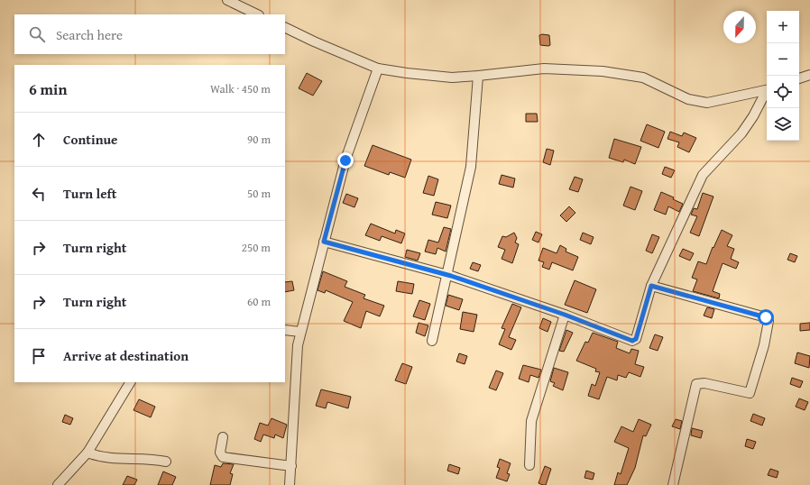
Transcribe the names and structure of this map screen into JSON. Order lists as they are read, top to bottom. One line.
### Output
{"north":"bottom","page":{"map_buttons":["+","−"],"search":"Search here","heading":["6 min","Walk · 450 m"],"list":[["Continue","90 m"],["Turn left","50 m"],["Turn right","250 m"],["Turn right","60 m"],"Arrive at destination"]}}
